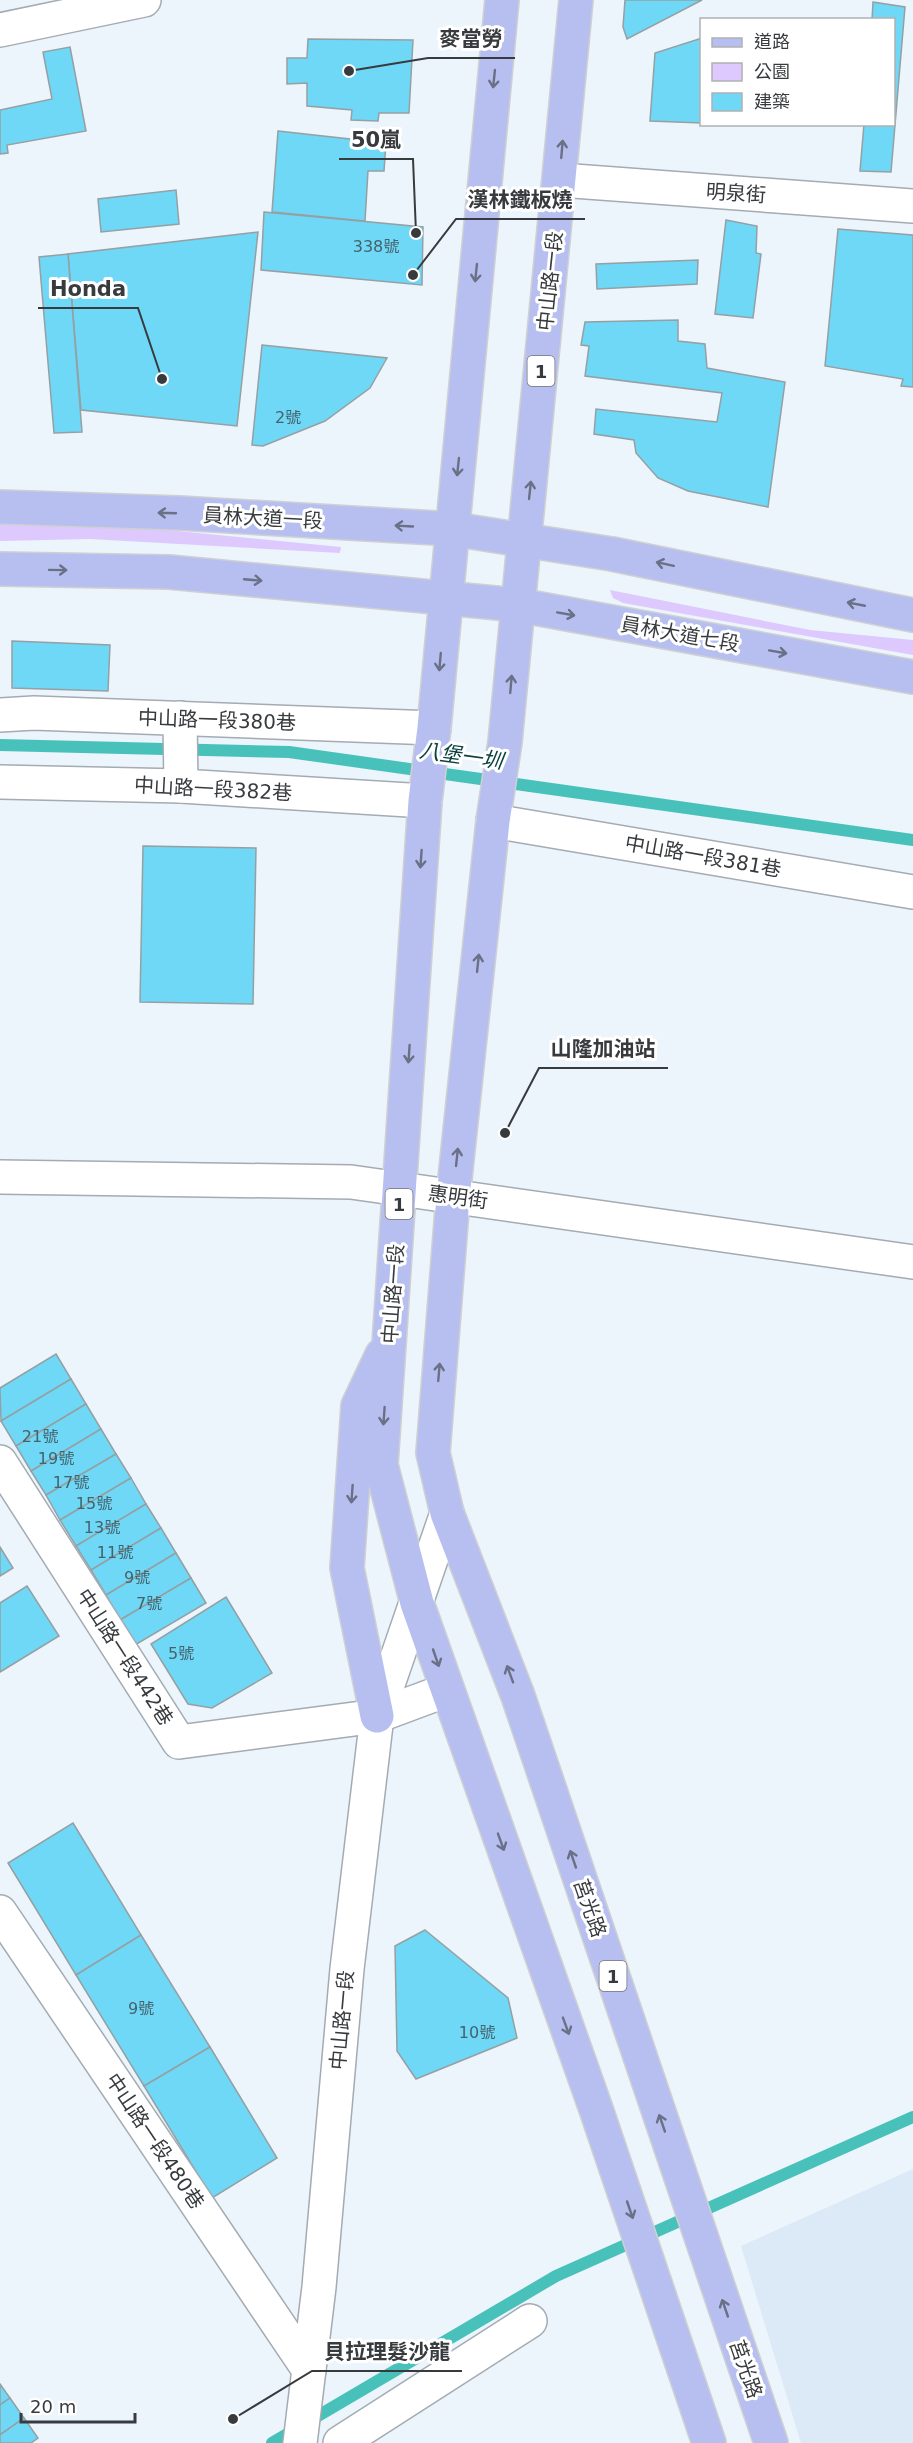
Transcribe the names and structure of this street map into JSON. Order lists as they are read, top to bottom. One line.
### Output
{"streets":{"main road":["中山路一段","1","員林大道一段","員林大道七段","莒光路"],"street":["明泉街","中山路一段380巷","中山路一段382巷","中山路一段381巷","惠明街","中山路一段442巷","中山路一段480巷"]},"crossings":[["明泉街","中山路一段"],["中山路一段","1"],["中山路一段","員林大道一段"],["中山路一段","員林大道七段"],["中山路一段","中山路一段382巷"],["中山路一段","中山路一段381巷"],["中山路一段","惠明街"],["中山路一段","中山路一段442巷"],["中山路一段","莒光路"],["中山路一段","中山路一段480巷"],["1","員林大道一段"],["1","員林大道七段"],["1","中山路一段380巷"],["1","中山路一段382巷"],["1","中山路一段381巷"],["1","惠明街"],["1","中山路一段442巷"],["1","莒光路"]],"water":["八堡一圳"],"places":["麥當勞","50嵐","漢林鐵板燒","Honda","山隆加油站","貝拉理髮沙龍"],"house_numbers":["338號","2號","21號","19號","17號","15號","13號","11號","9號","7號","5號","9號","10號"],"legend":["道路","公園","建築"],"scale_bar":"20 m"}
